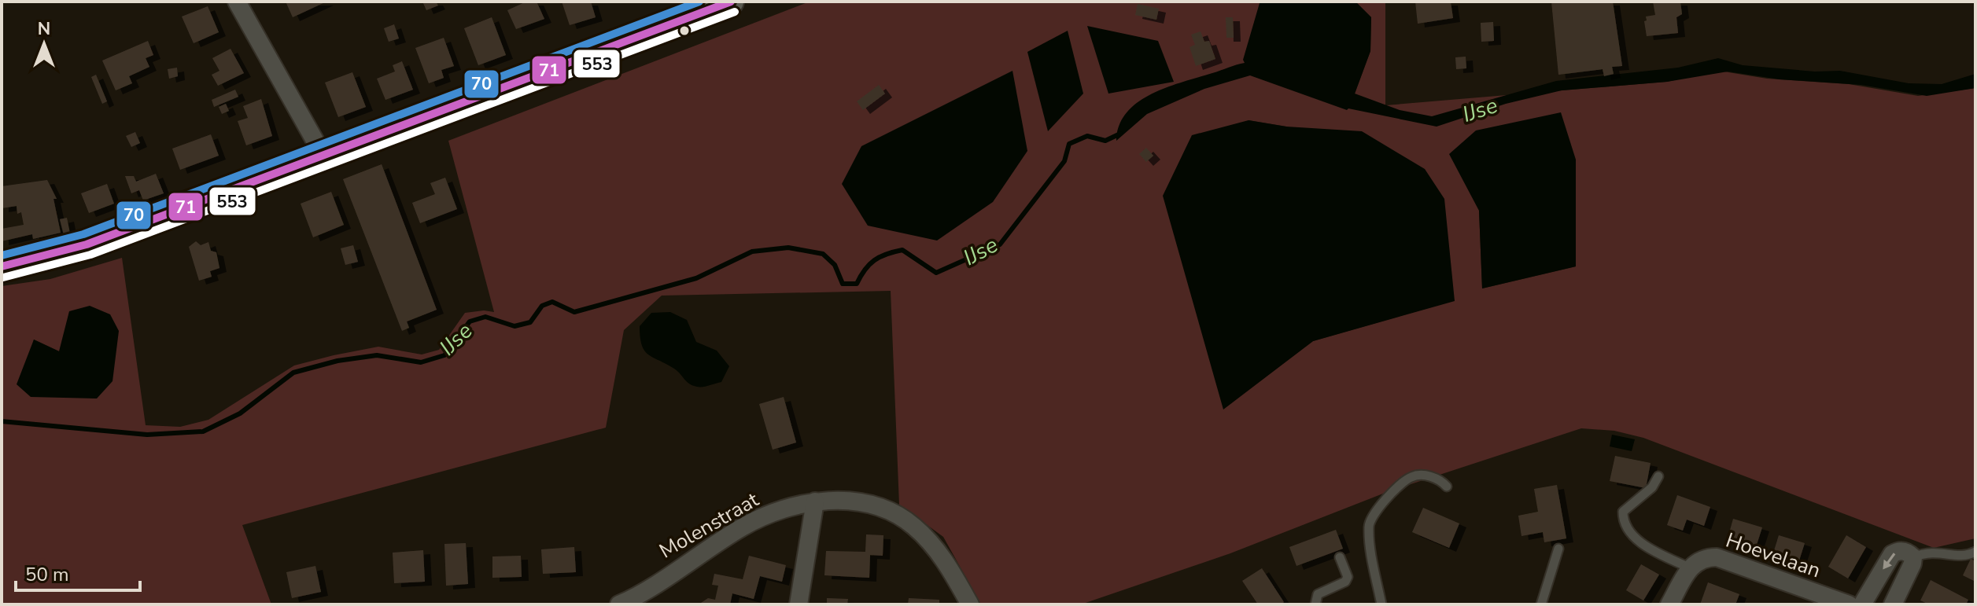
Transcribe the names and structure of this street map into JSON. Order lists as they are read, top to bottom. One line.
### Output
{"streets":{"street":["Molenstraat","Hoevelaan"]},"water":["IJse"],"lines":["transit line 71","transit line 70","transit line 553"],"scale_bar":"50 m","north":"top"}
